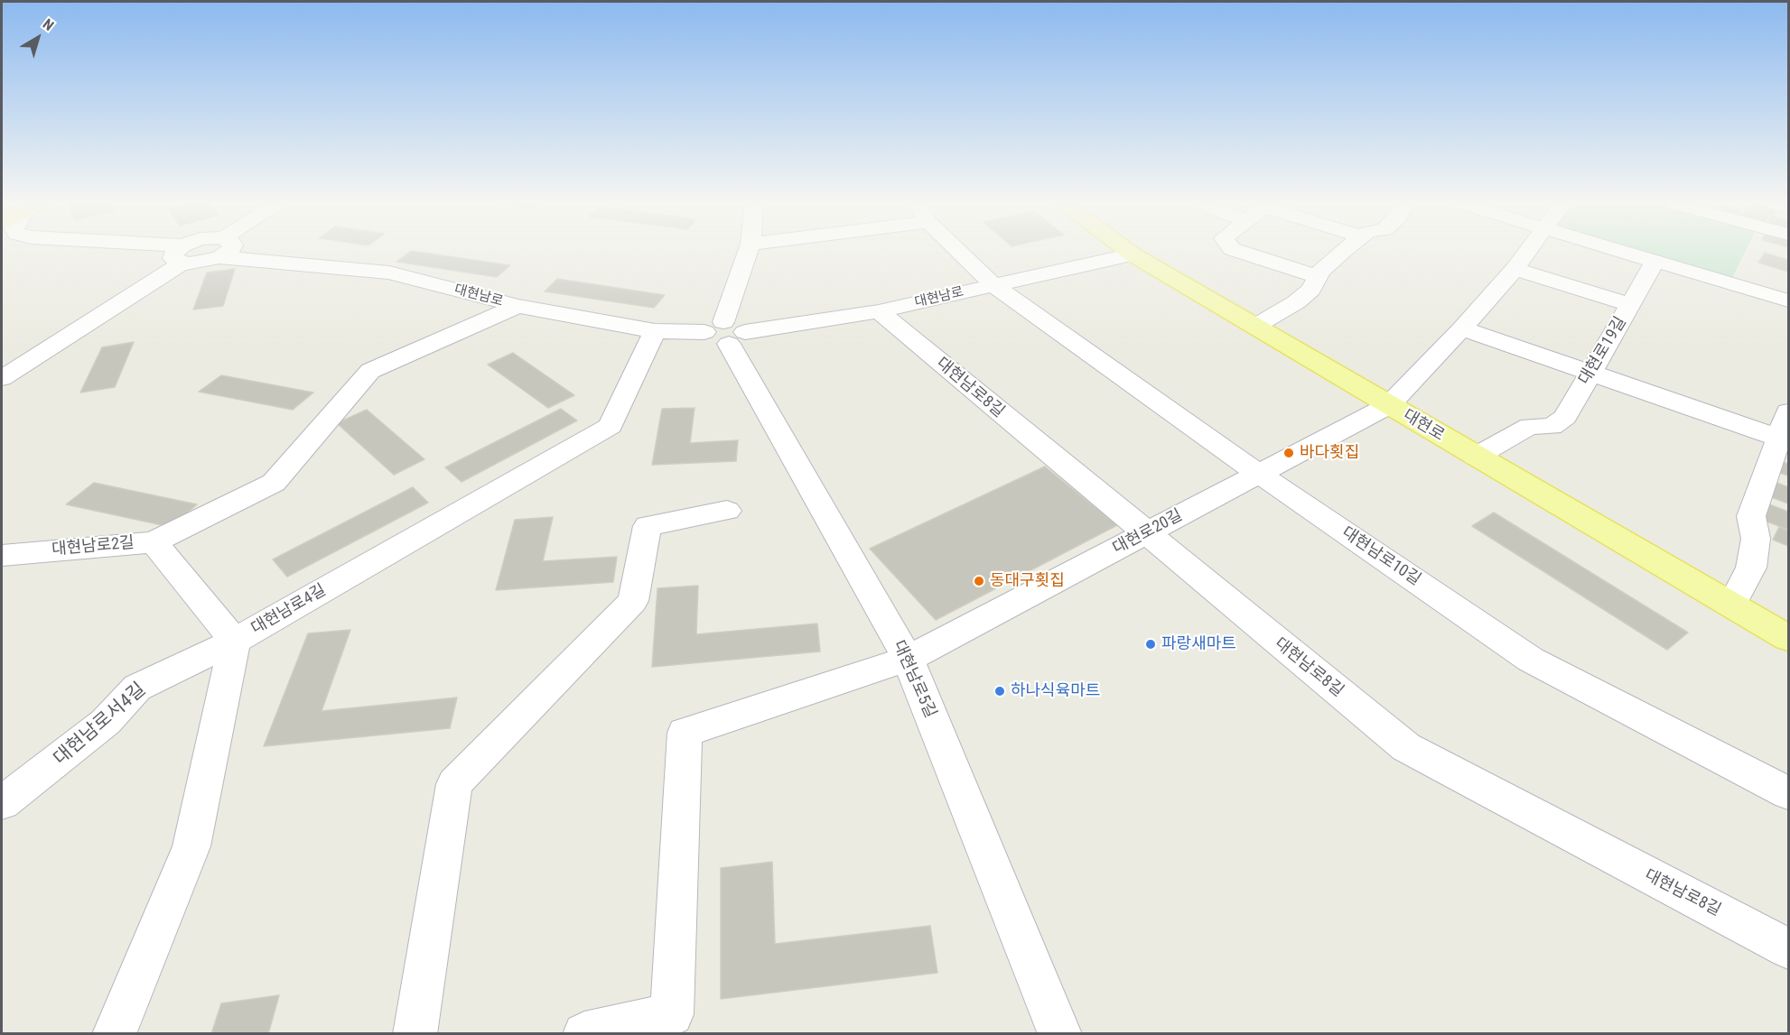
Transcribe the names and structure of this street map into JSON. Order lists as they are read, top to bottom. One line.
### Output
{"streets":{"main road":["대현로"],"street":["대현남로","대현로19길","대현남로8길","대현로20길","대현남로2길","대현남로10길","대현남로4길","대현남로5길","대현남로서4길"]},"crossings":[["대현남로","대현남로8길"],["대현남로","대현로"],["대현남로","대현남로10길"],["대현남로","대현남로4길"],["대현남로","대현남로5길"],["대현로19길","대현로"],["대현남로8길","대현로20길"],["대현로","대현로20길"],["대현로20길","대현남로10길"],["대현로20길","대현남로5길"],["대현남로2길","대현남로4길"],["대현남로2길","대현남로서4길"],["대현남로4길","대현남로서4길"]],"places":["바다횟집","동대구횟집","파랑새마트","하나식육마트"],"north":"top right"}
